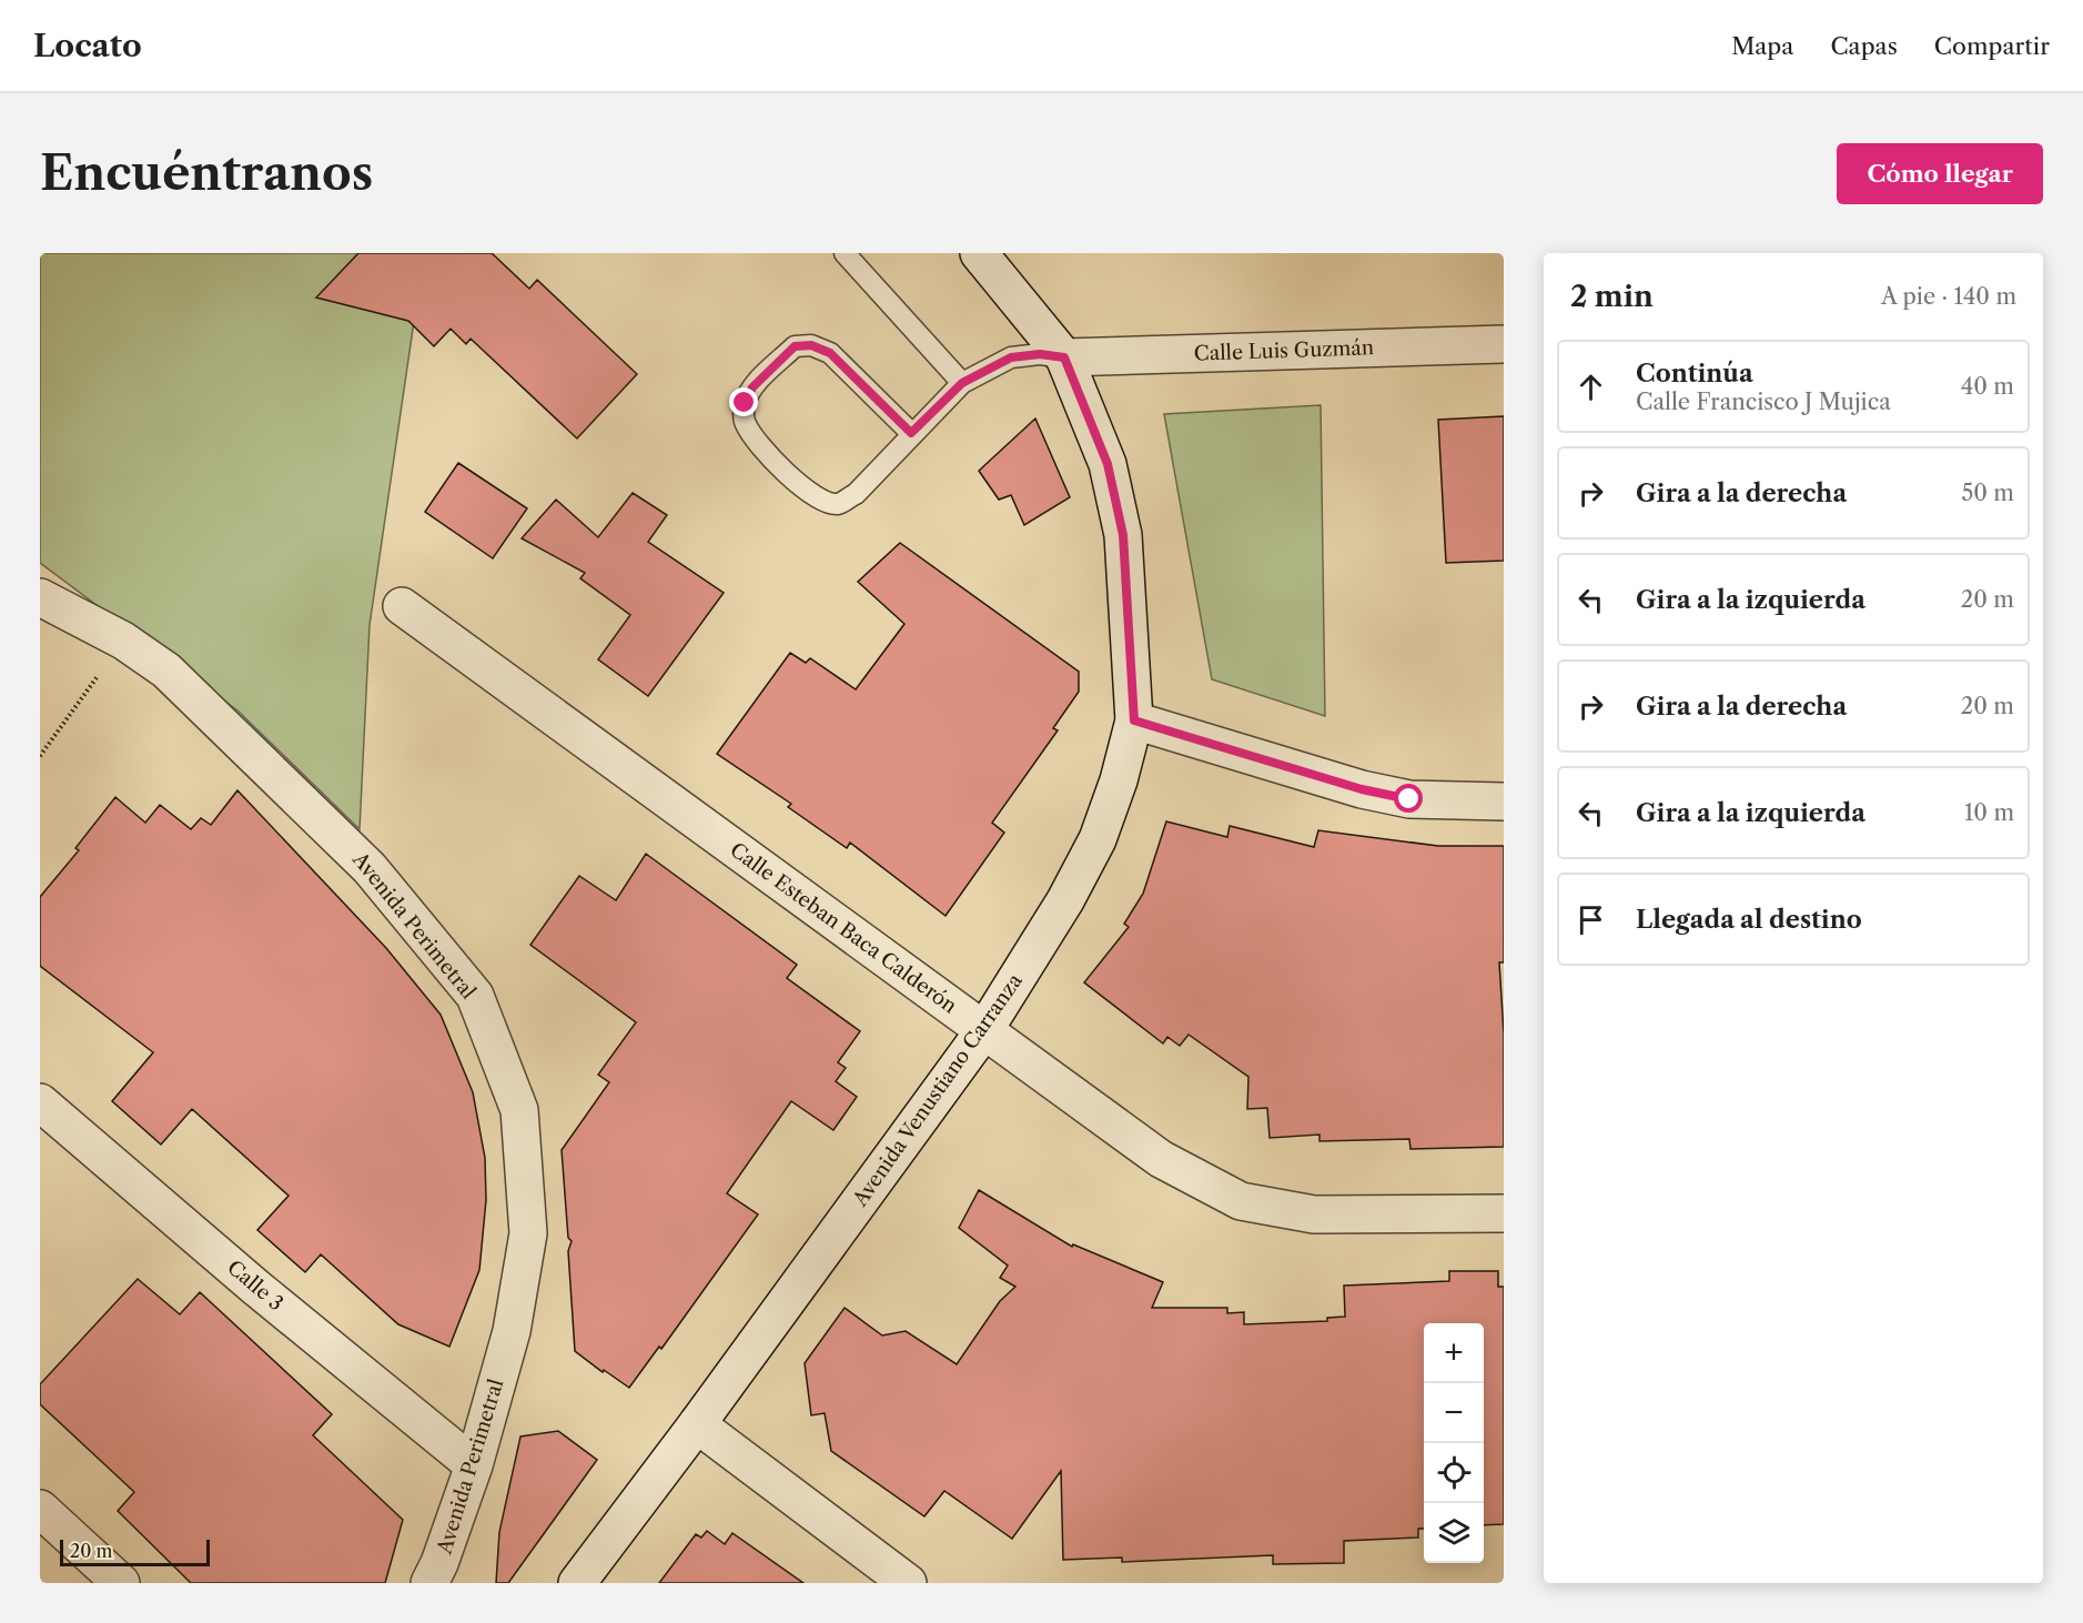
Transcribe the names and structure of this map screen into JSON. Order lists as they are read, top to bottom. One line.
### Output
{"streets":{"street":["Calle Luis Guzmán","Avenida Perimetral","Calle Esteban Baca Calderón","Avenida Venustiano Carranza","Calle 3"]},"crossings":[["Calle Luis Guzmán","Avenida Venustiano Carranza"],["Avenida Perimetral","Calle 3"],["Calle Esteban Baca Calderón","Avenida Venustiano Carranza"]],"scale_bar":"20 m","page":{"header":"Locato","nav":["Mapa","Capas","Compartir"],"buttons":"Cómo llegar","title":"Encuéntranos","heading":["2 min","A pie · 140 m"],"list":[["Continúa","Calle Francisco J Mujica","40 m"],["Gira a la derecha","50 m"],["Gira a la izquierda","20 m"],["Gira a la derecha","20 m"],["Gira a la izquierda","10 m"],"Llegada al destino"],"map_buttons":["+","−"],"scale":"20 m"}}
